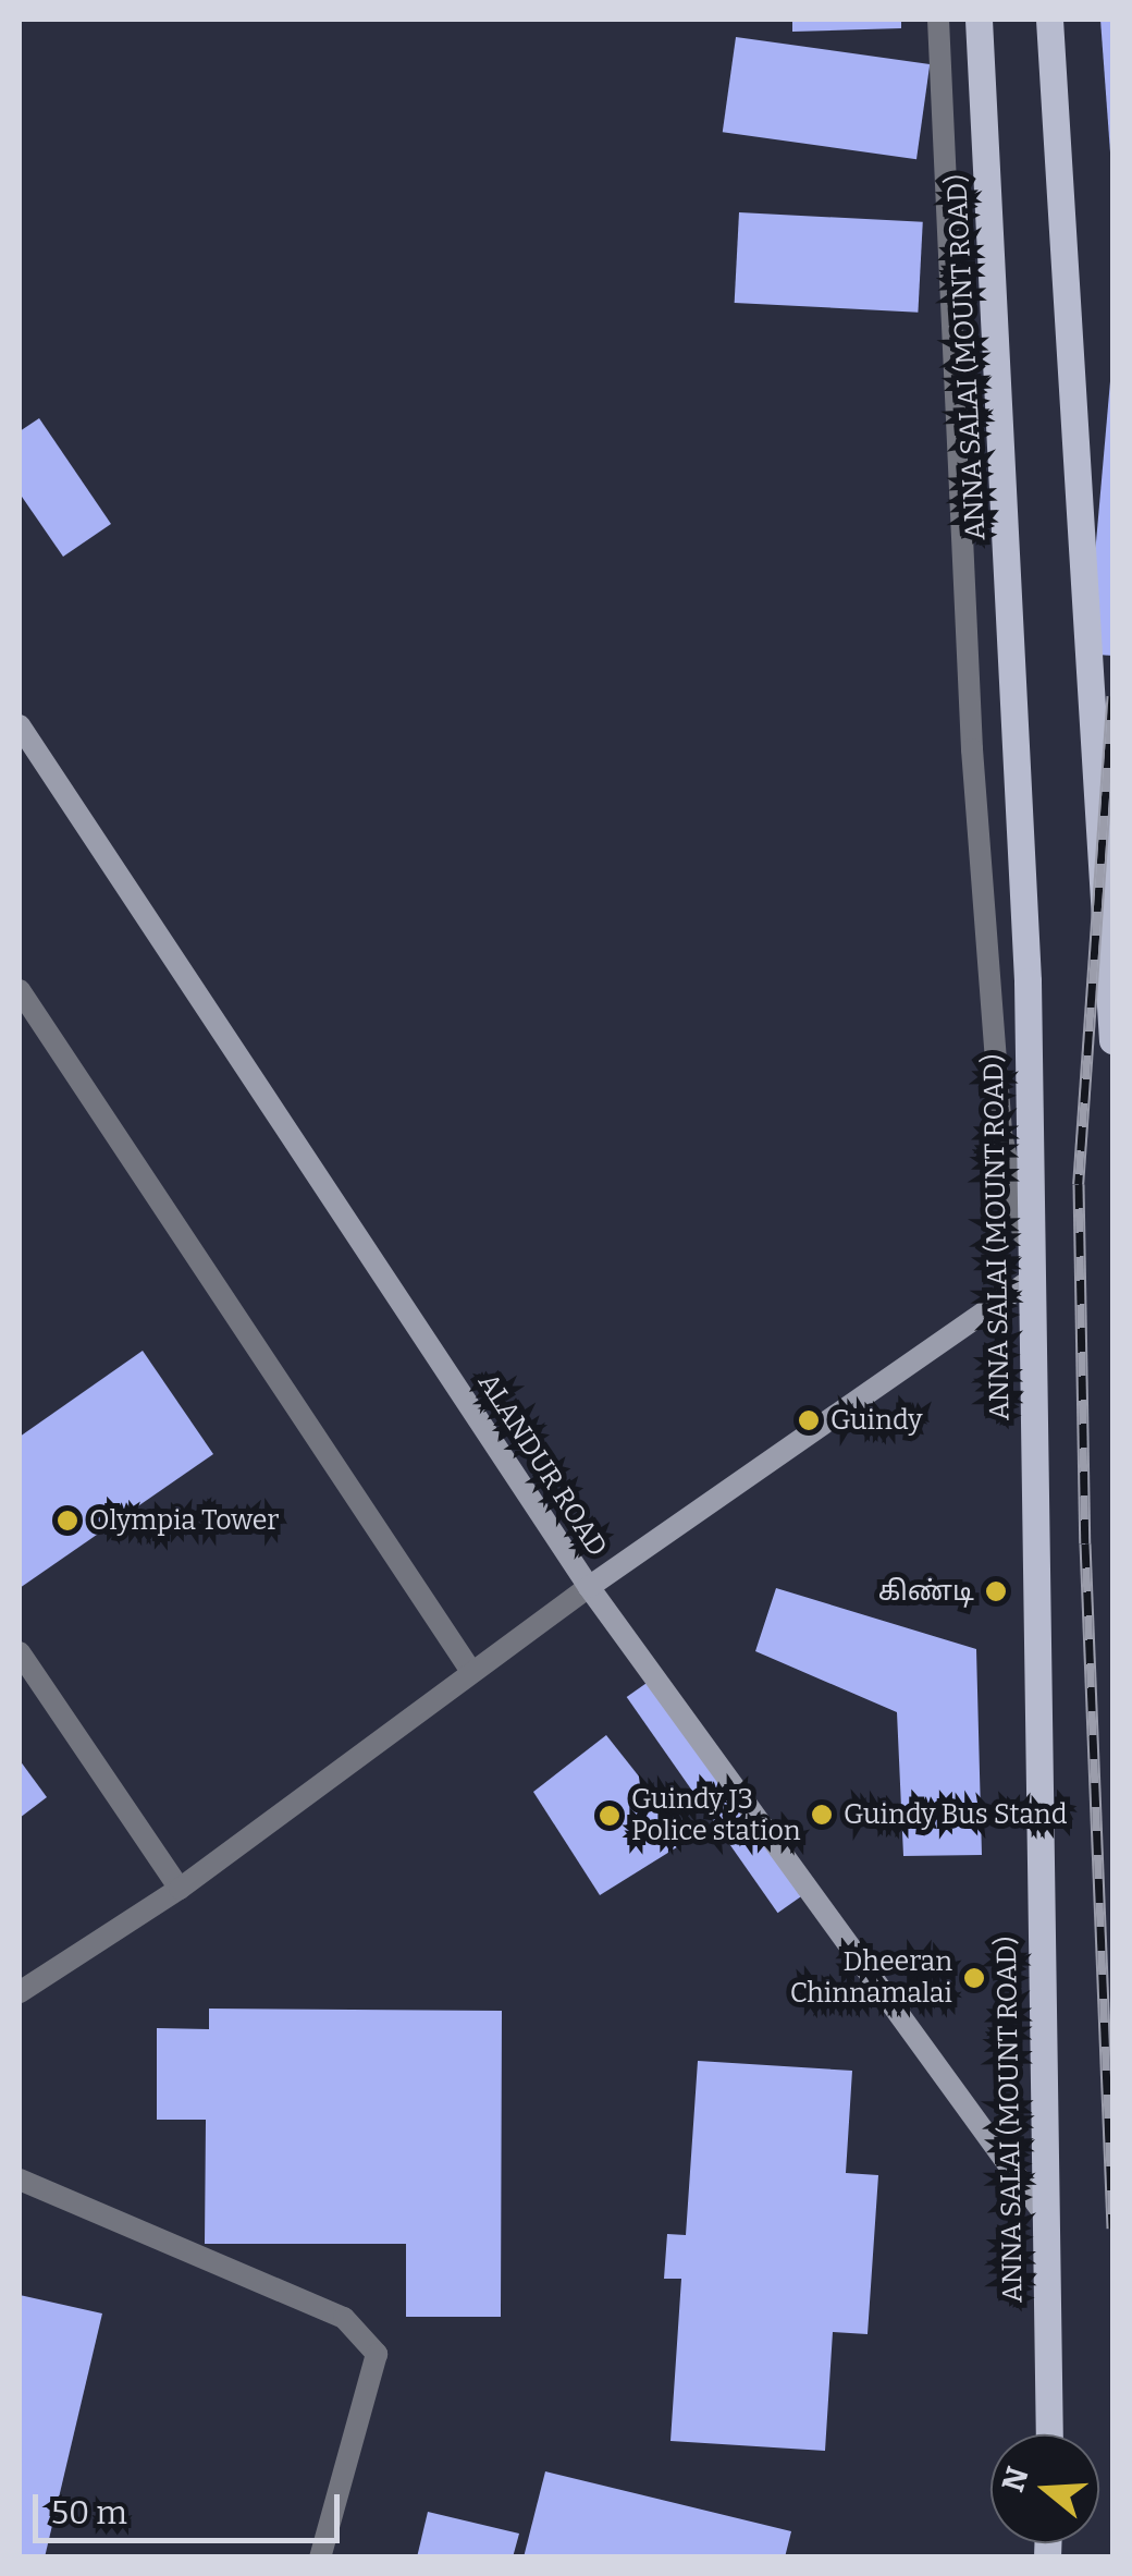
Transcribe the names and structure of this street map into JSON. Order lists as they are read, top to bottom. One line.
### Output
{"streets":{"main road":["ANNA SALAI (MOUNT ROAD)","ALANDUR ROAD"]},"crossings":[["ANNA SALAI (MOUNT ROAD)","ALANDUR ROAD"]],"places":["Guindy","Olympia Tower","கிண்டி","Guindy Bus Stand","Guindy J3 Police station","Dheeran Chinnamalai"],"scale_bar":"50 m","north":"left"}
